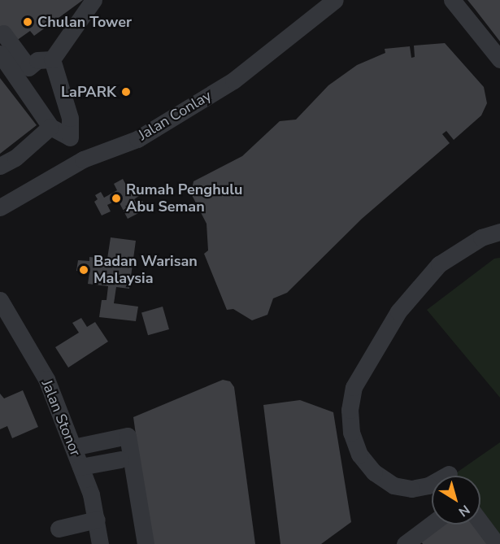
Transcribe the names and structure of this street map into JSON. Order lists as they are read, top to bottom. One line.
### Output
{"streets":{"street":["Jalan Conlay","Jalan Stonor"]},"places":["Chulan Tower","LaPARK","Rumah Penghulu Abu Seman","Badan Warisan Malaysia"],"north":"bottom right"}
